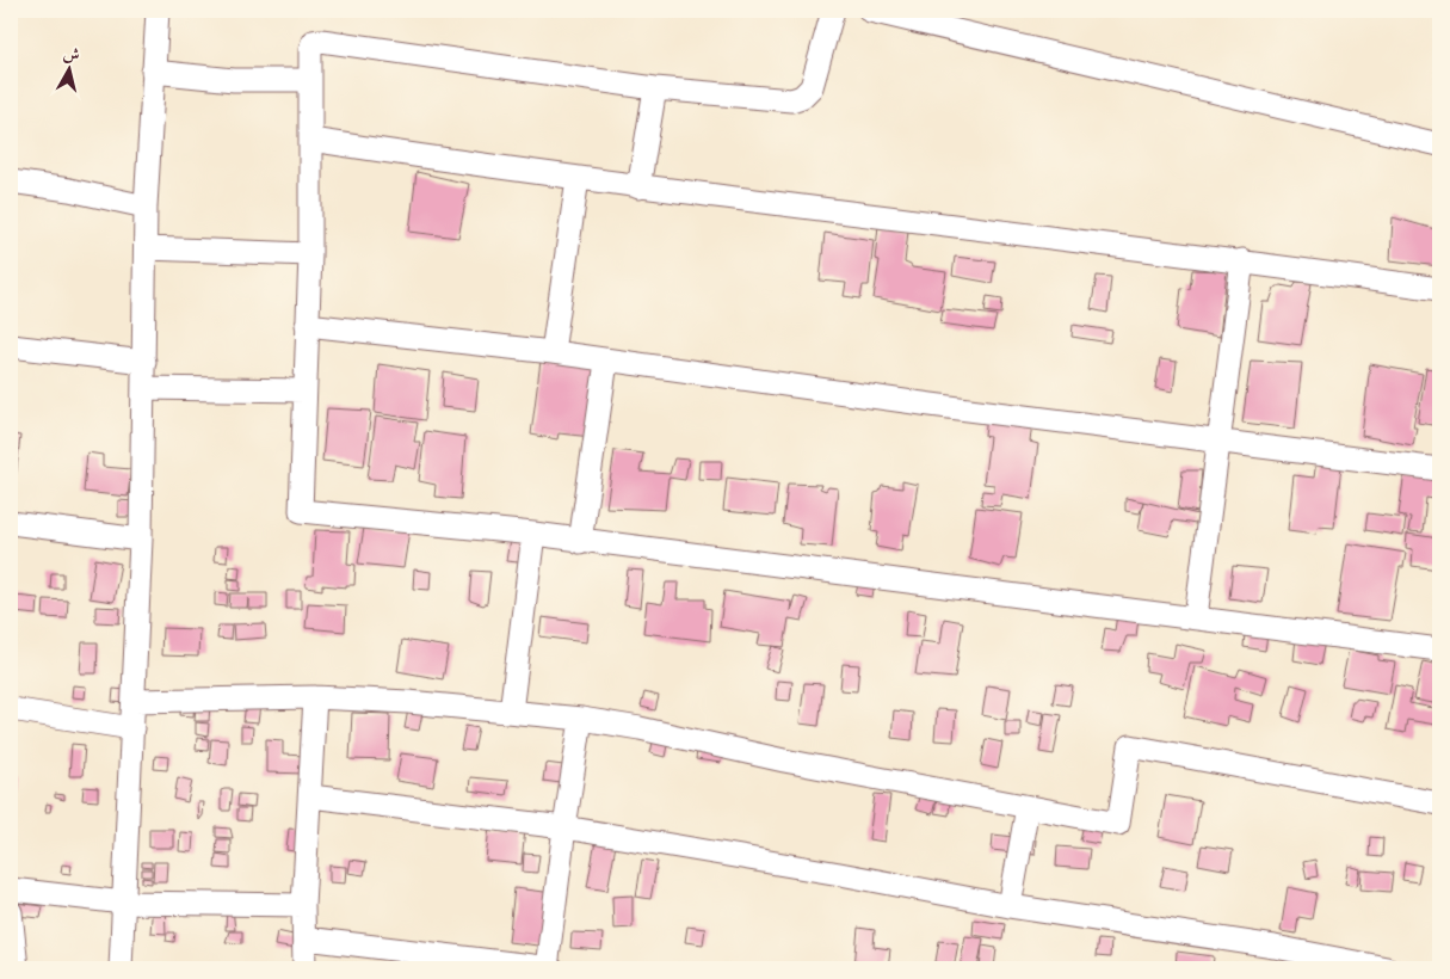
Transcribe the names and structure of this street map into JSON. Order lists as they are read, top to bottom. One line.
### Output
{"north":"top"}
